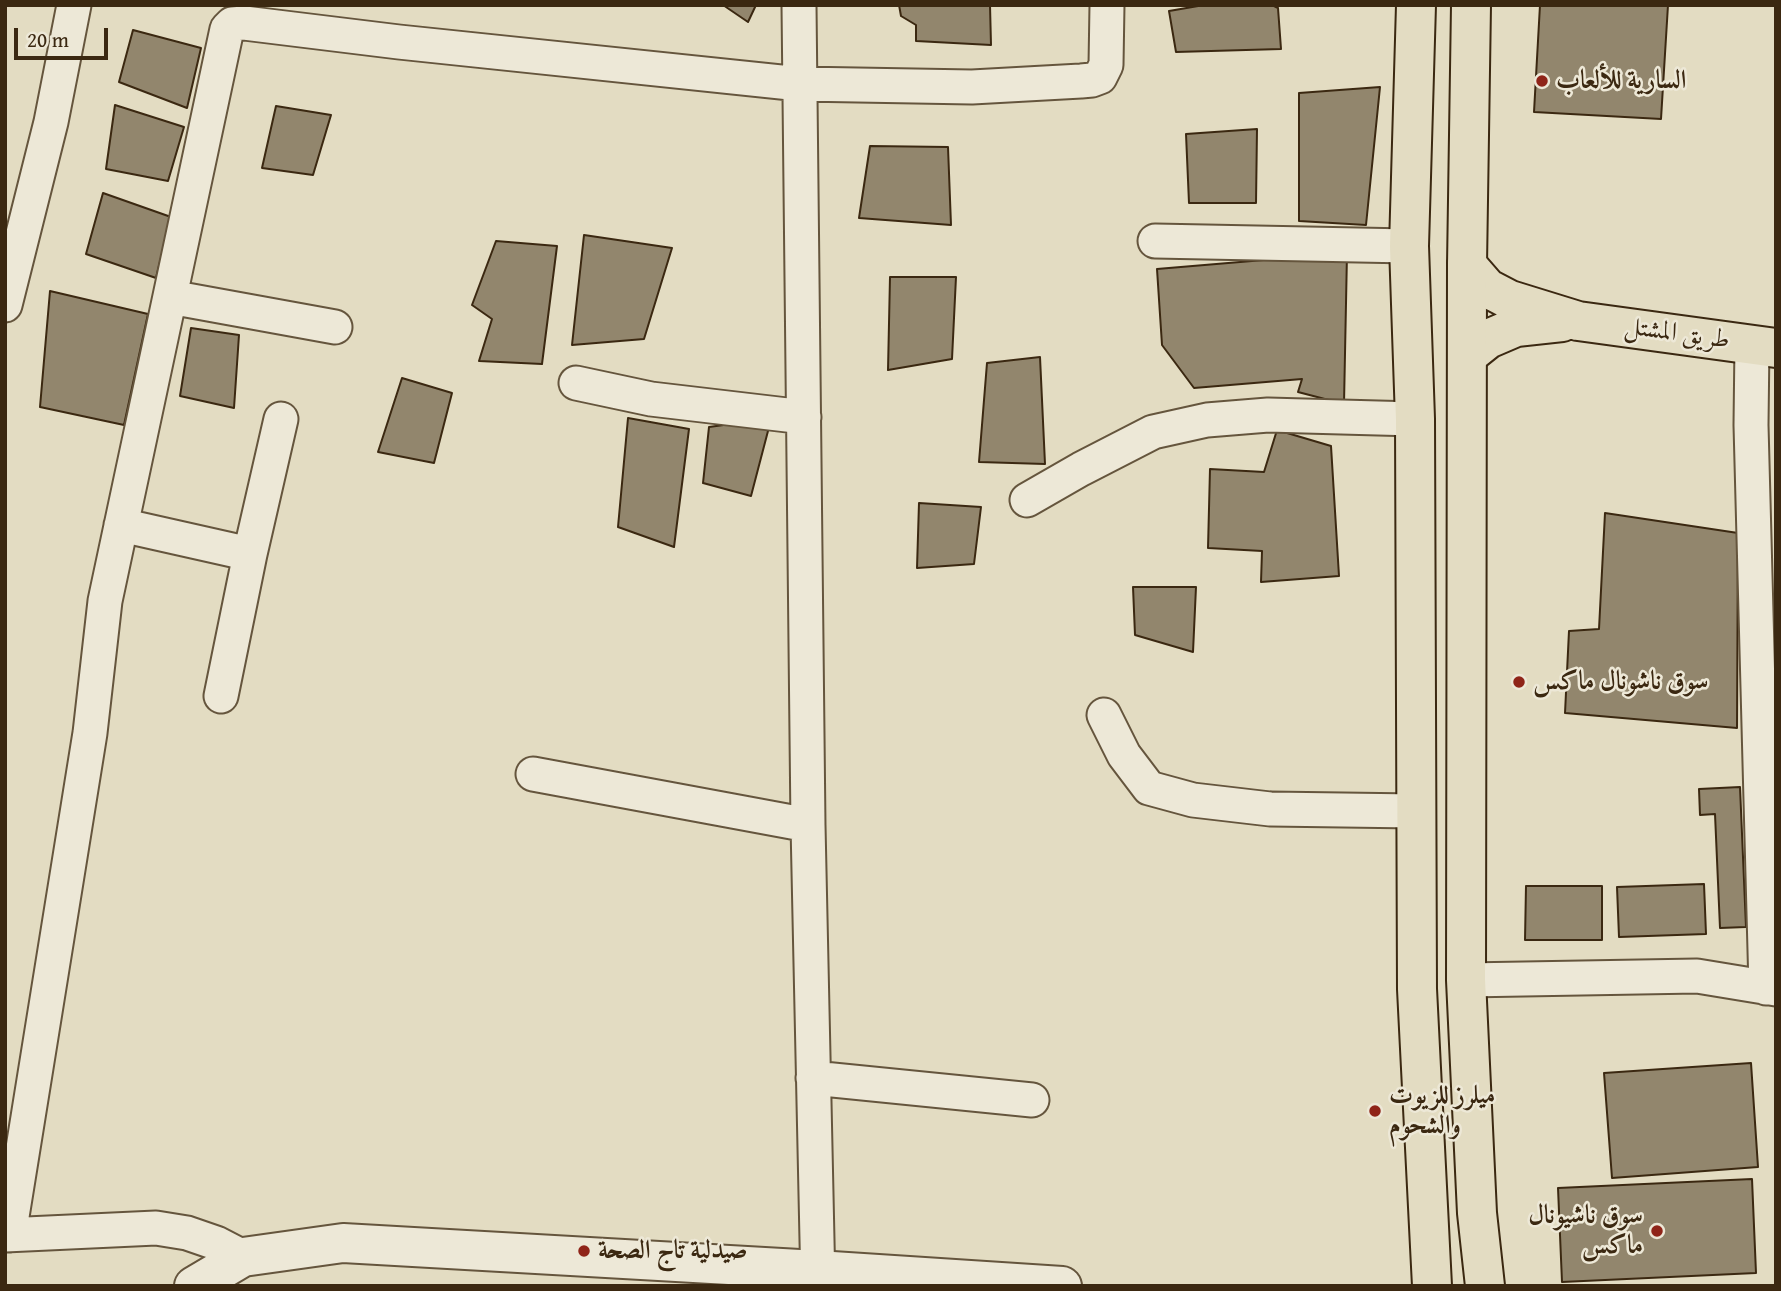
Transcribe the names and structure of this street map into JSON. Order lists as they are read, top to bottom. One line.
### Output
{"streets":{"main road":["طريق المشتل"]},"places":["السارية للألعاب","سوق ناشونال ماكس","ميلرز للزيوت والشحوم","سوق ناشيونال ماكس","صيدلية تاج الصحة"],"scale_bar":"20 m"}
